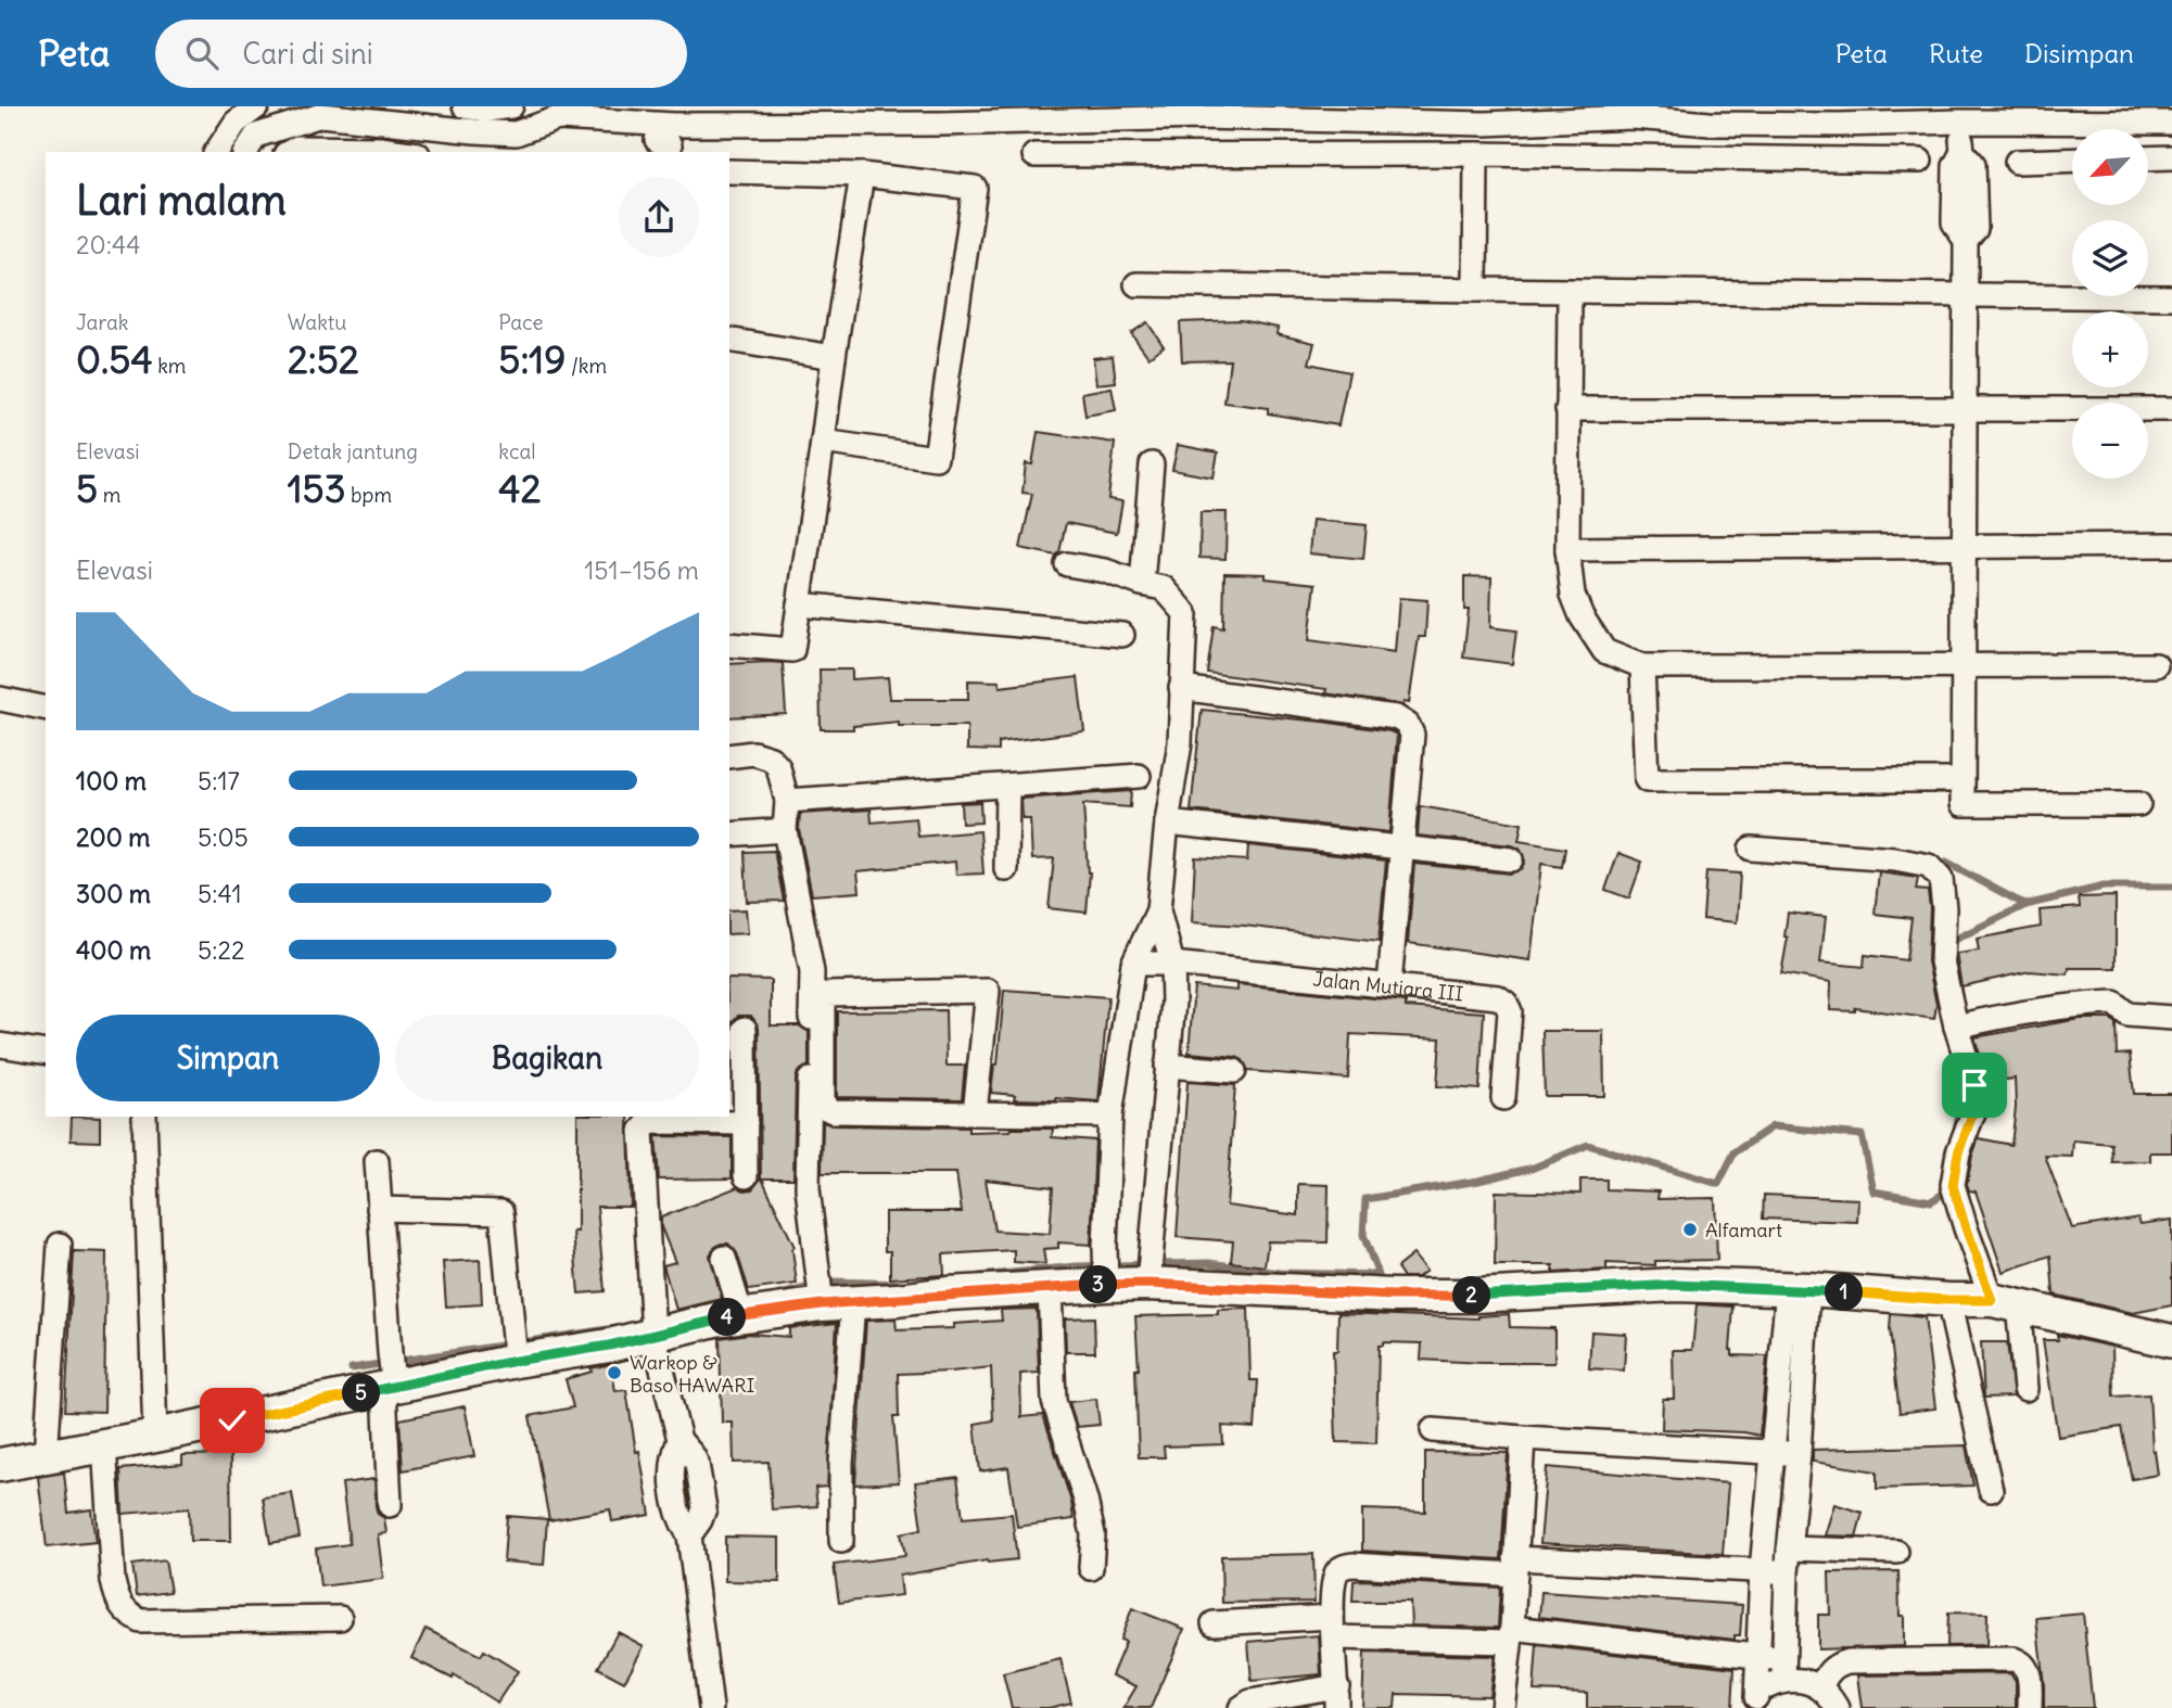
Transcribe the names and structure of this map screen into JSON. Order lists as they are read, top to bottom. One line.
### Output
{"streets":{"street":["Jalan Mutiara III"]},"places":["Alfamart","Warkop & Baso HAWARI"],"north":"bottom left","page":{"header":"Peta","search":"Cari di sini","nav":["Peta","Rute","Disimpan"],"map_buttons":["+","−"],"heading":["Lari malam","20:44"],"stats":[["Jarak","0.54 km"],["Waktu","2:52"],["Pace","5:19 /km"],["Elevasi","5 m"],["Detak jantung","153 bpm"],["kcal","42"]],"chart":["Elevasi","151–156 m"],"list":[{"name":"100 m","note":"5:17"},{"name":"200 m","note":"5:05"},{"name":"300 m","note":"5:41"},{"name":"400 m","note":"5:22"}],"buttons":["Simpan","Bagikan"],"pins":["3","1","2","4","5"]}}
